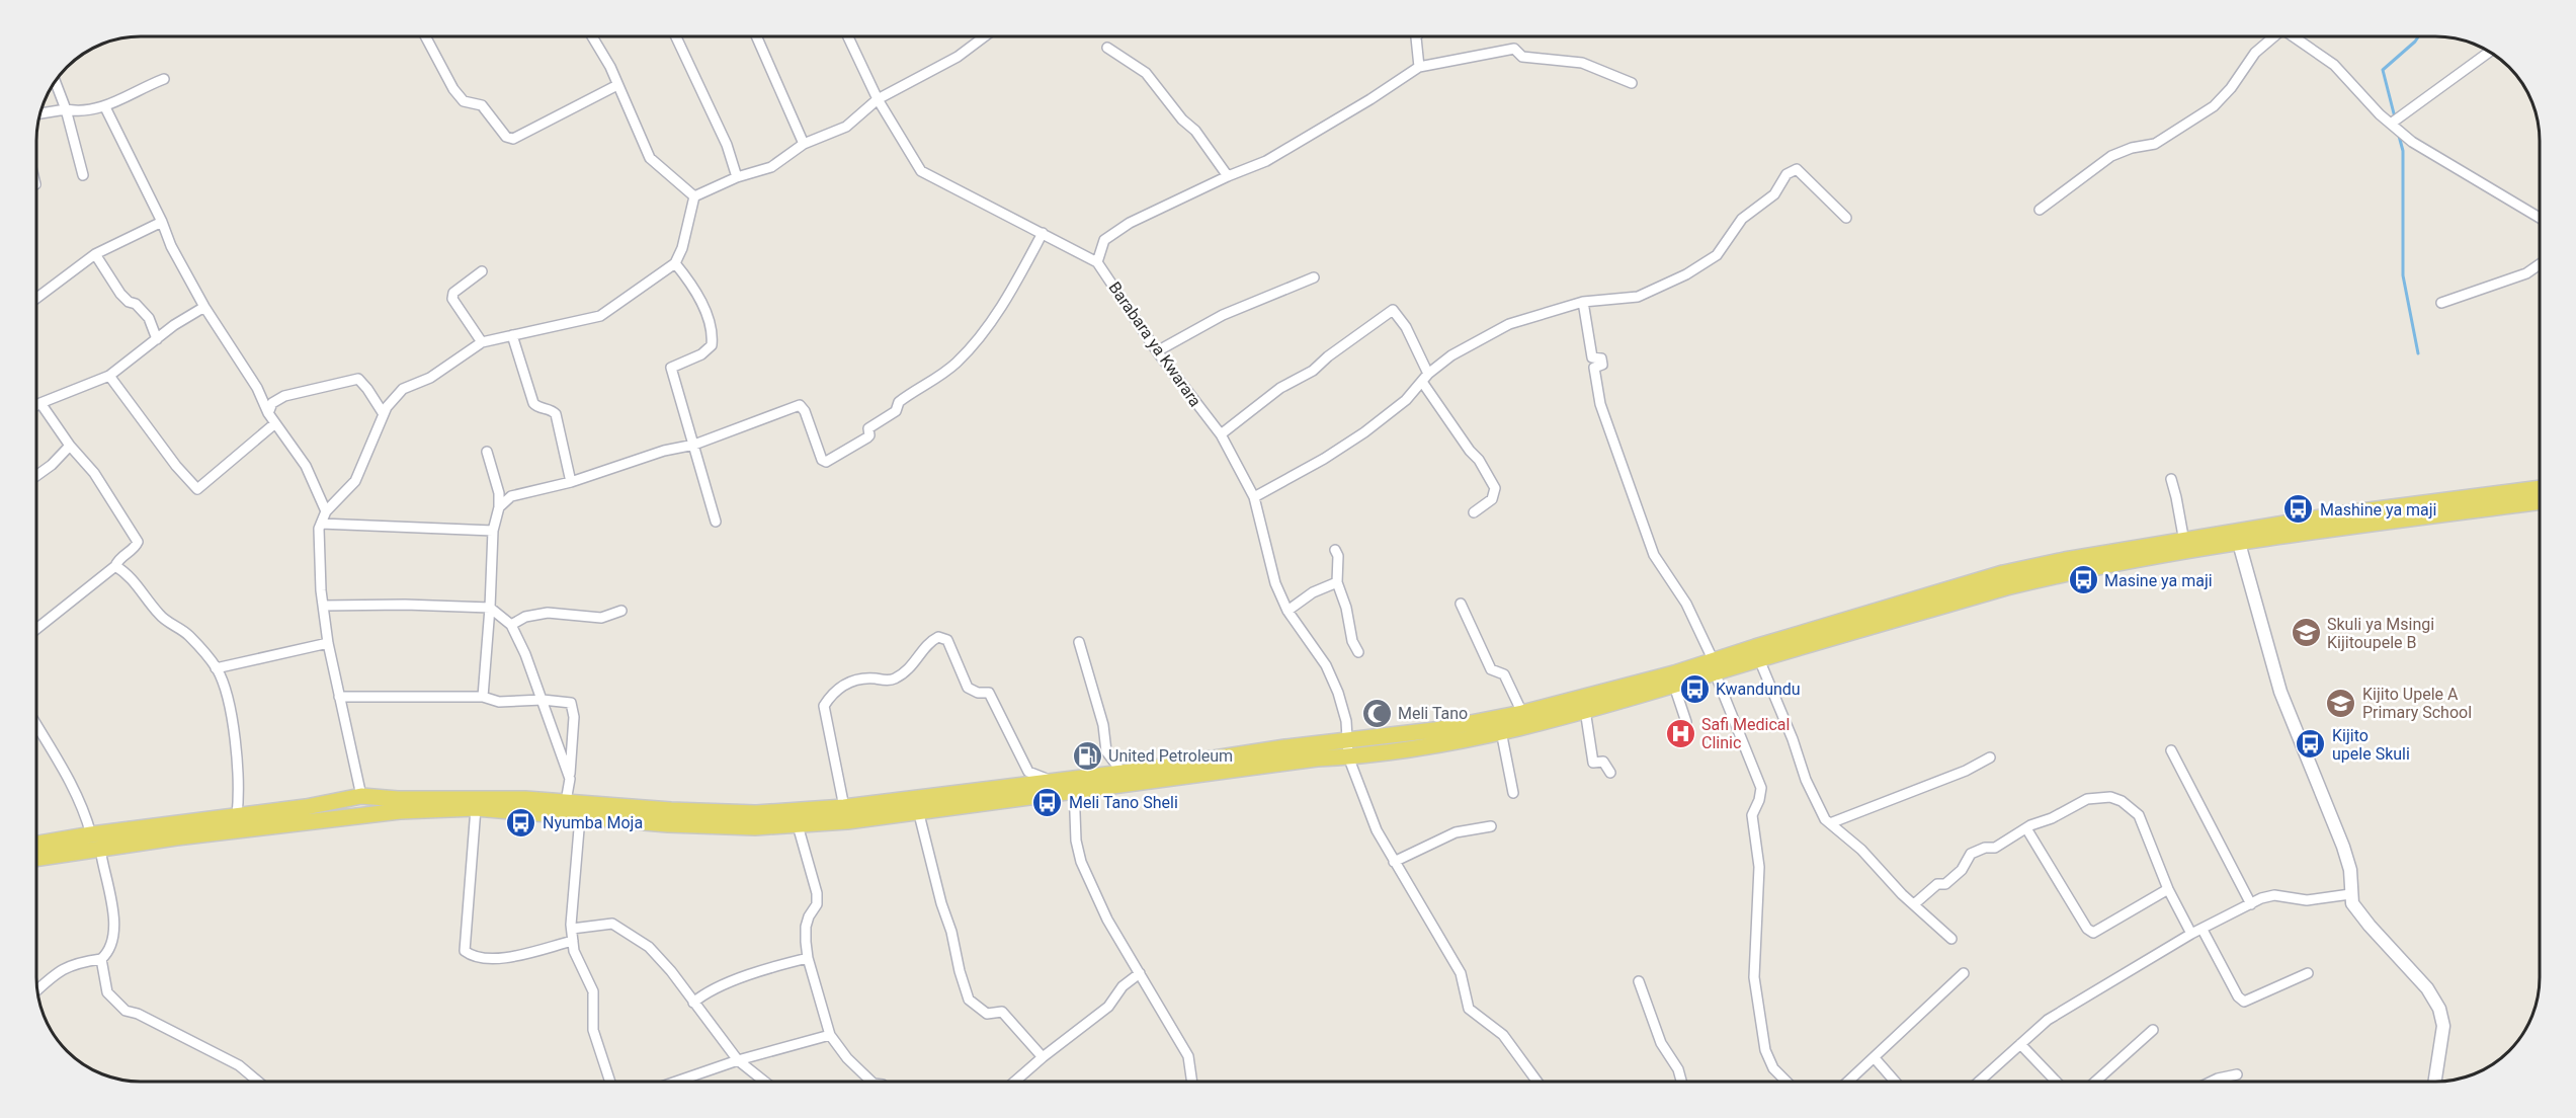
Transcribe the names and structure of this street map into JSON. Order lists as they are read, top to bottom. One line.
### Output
{"streets":{"street":["Barabara ya Kwarara"]},"places":{"bus stop":["Mashine ya maji","Masine ya maji","Kwandundu","Kijito upele Skuli","Meli Tano Sheli","Nyumba Moja"],"school or university":["Skuli ya Msingi Kijitoupele B","Kijito Upele A Primary School"],"mosque":["Meli Tano"],"hospital":["Safi Medical Clinic"],"fuel station":["United Petroleum"]}}
